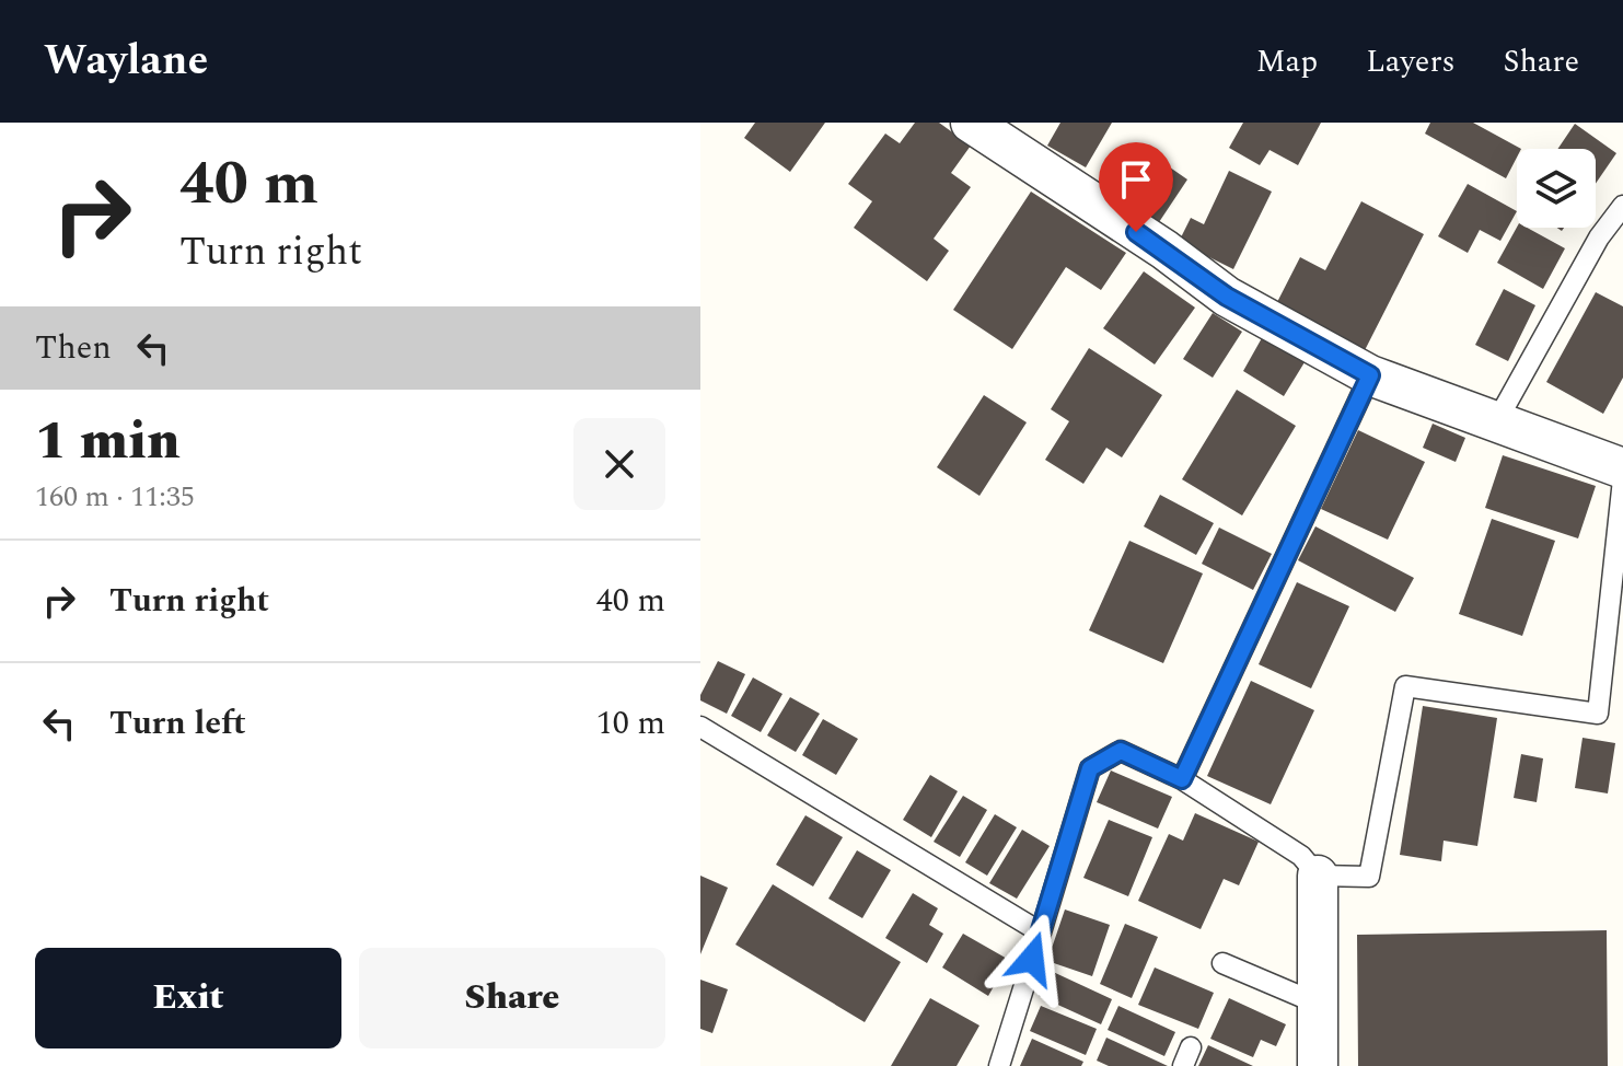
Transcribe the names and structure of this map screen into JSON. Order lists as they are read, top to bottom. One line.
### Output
{"page":{"header":"Waylane","nav":["Map","Layers","Share"],"turn":["40 m","Turn right"],"then":"Then","heading":["1 min","160 m · 11:35"],"list":[{"name":"Turn right","value":"40 m"},{"name":"Turn left","value":"10 m"}],"buttons":["Exit","Share"]}}
